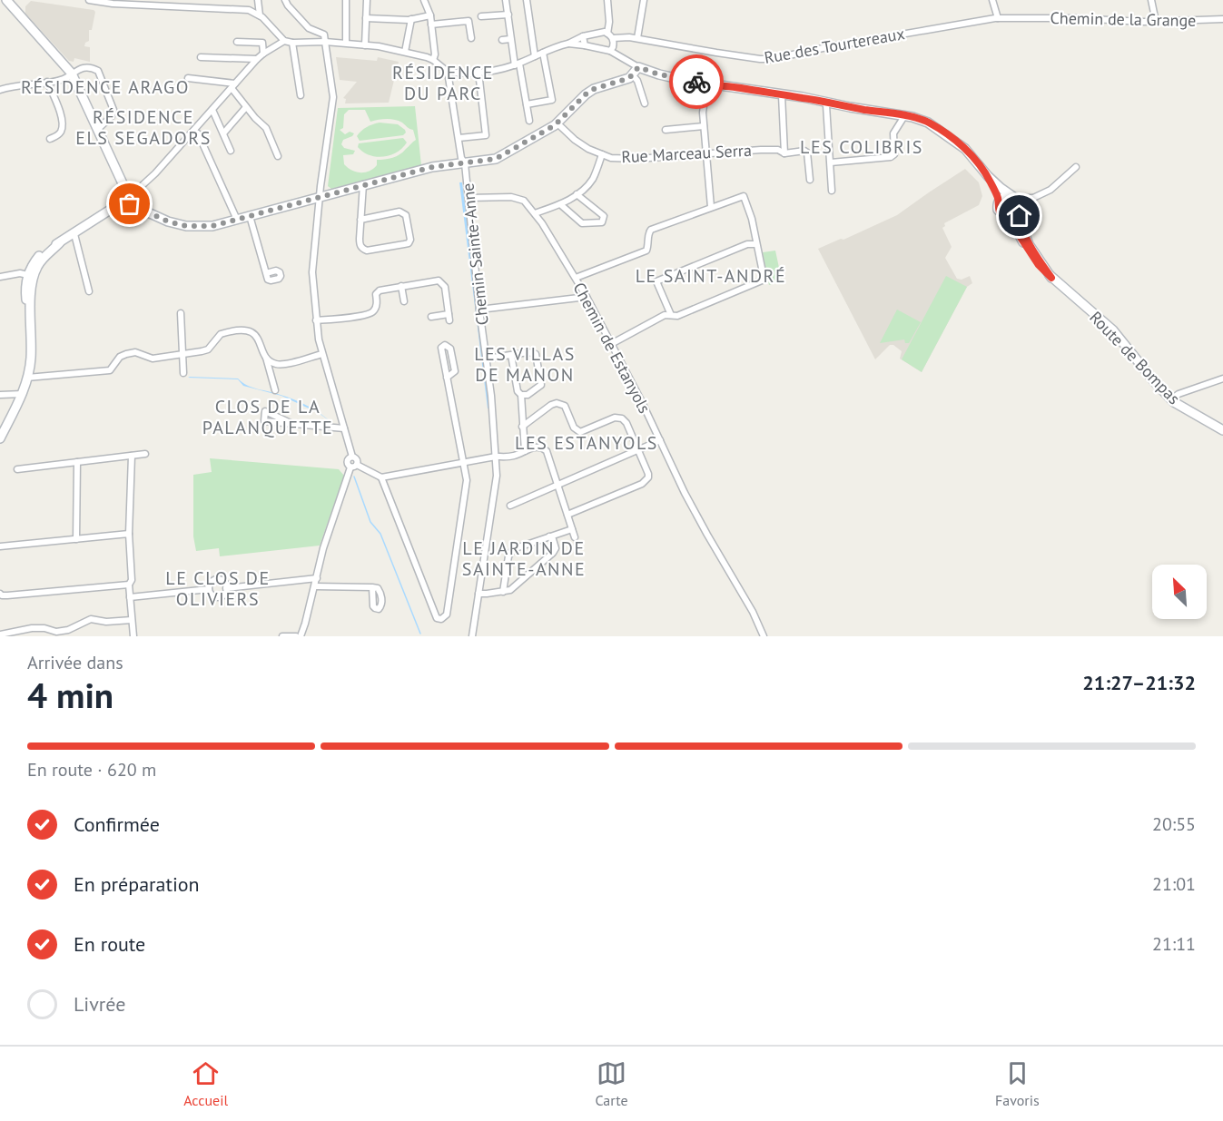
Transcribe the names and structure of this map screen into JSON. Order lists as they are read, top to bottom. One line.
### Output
{"streets":{"main road":["Route de Bompas"],"street":["Chemin de la Grange","Rue des Tourtereaux","Rue Marceau Serra","Chemin Sainte-Anne","Chemin de Estanyols"]},"crossings":[["Chemin de la Grange","Rue des Tourtereaux"],["Chemin Sainte-Anne","Chemin de Estanyols"]],"districts":["RÉSIDENCE DU PARC","RÉSIDENCE ARAGO","RÉSIDENCE ELS SEGADORS","LES COLIBRIS","LE SAINT-ANDRÉ","LES VILLAS DE MANON","CLOS DE LA PALANQUETTE","LES ESTANYOLS","LE JARDIN DE SAINTE-ANNE","LE CLOS DE OLIVIERS"],"north":"top left","page":{"heading":["4 min","Arrivée dans","21:27–21:32"],"bar":"En route · 620 m","list":[["Confirmée","20:55"],["En préparation","21:01"],["En route","21:11"],"Livrée"],"tabs":["Accueil","Carte","Favoris"]}}
